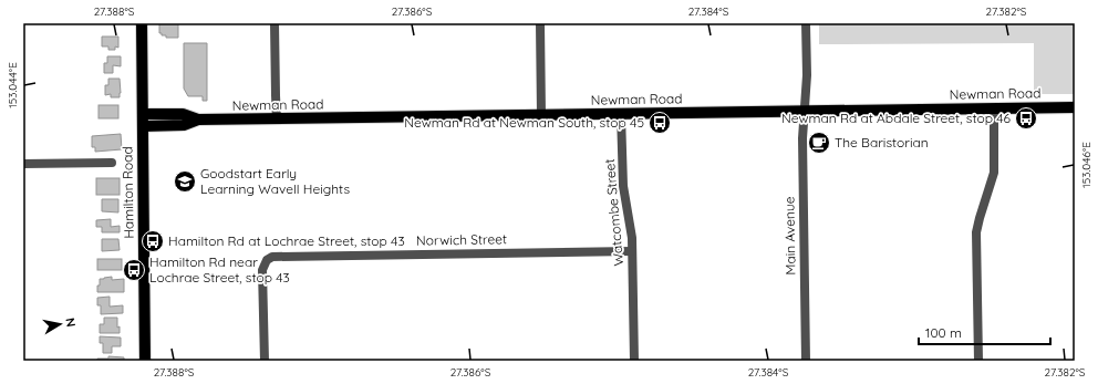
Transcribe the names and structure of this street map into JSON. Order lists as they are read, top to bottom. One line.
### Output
{"streets":{"main road":["Newman Road","Hamilton Road"],"street":["Watcombe Street","Main Avenue","Norwich Street"]},"crossings":[["Newman Road","Hamilton Road"],["Newman Road","Watcombe Street"],["Newman Road","Main Avenue"],["Watcombe Street","Norwich Street"]],"places":{"bus stop":["Newman Rd at Abdale Street, stop 46","Newman Rd at Newman South, stop 45","Hamilton Rd at Lochrae Street, stop 43","Hamilton Rd near Lochrae Street, stop 43"],"cafe":["The Baristorian"],"school or university":["Goodstart Early Learning Wavell Heights"]},"scale_bar":"100 m","north":"right","coordinates":["27.388°S","27.386°S","27.384°S","27.382°S","153.044°E","153.046°E"]}
